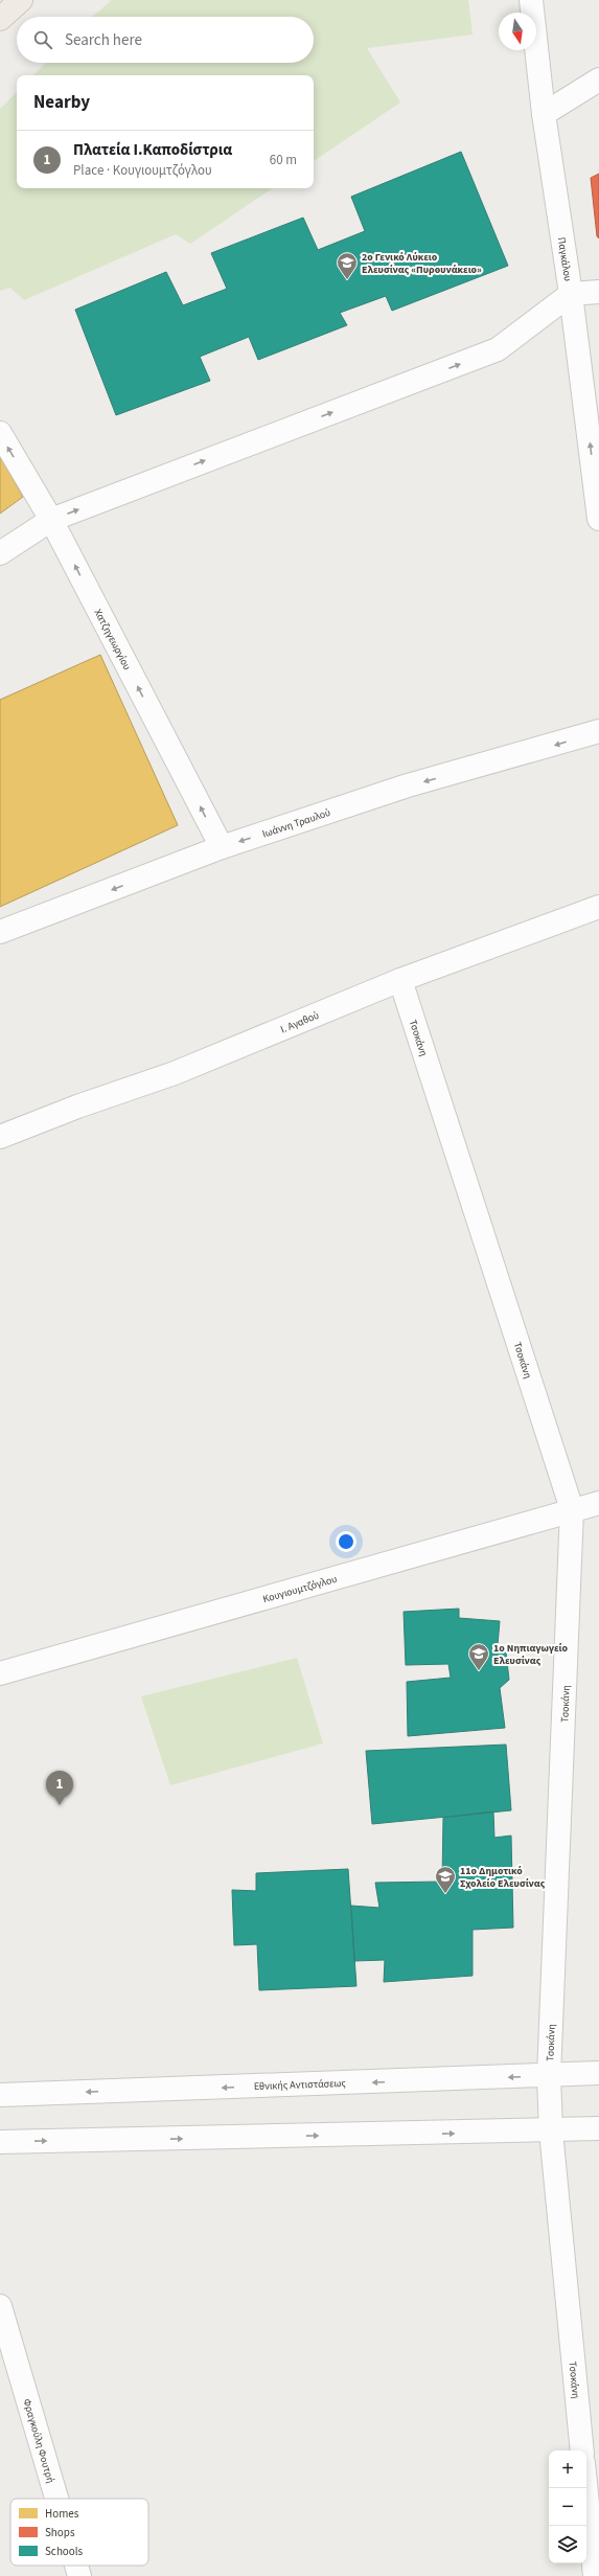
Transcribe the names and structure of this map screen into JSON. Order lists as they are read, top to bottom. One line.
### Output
{"streets":{"street":["Παγκάλου","Χατζηγεωργίου","Ιωάννη Τραυλού","Ι. Αγαθού","Τσοκάνη","Κουγιουμτζόγλου","Εθνικής Αντιστάσεως","Φραγκούλη Φουτρή"]},"crossings":[["Χατζηγεωργίου","Ιωάννη Τραυλού"],["Ι. Αγαθού","Τσοκάνη"],["Τσοκάνη","Κουγιουμτζόγλου"],["Τσοκάνη","Εθνικής Αντιστάσεως"]],"one_way":["Παγκάλου","Χατζηγεωργίου","Ιωάννη Τραυλού"],"places":{"school or university":["2ο Γενικό Λύκειο Ελευσίνας «Πυρουνάκειο»","1ο Νηπιαγωγείο Ελευσίνας","11ο Δημοτικό Σχολείο Ελευσίνας"]},"legend":["Homes","Shops","Schools"],"north":"bottom","page":{"search":"Search here","heading":"Nearby","list":[{"mark":"1","name":"Πλατεία Ι.Καποδίστρια","note":"Place · Κουγιουμτζόγλου","value":"60 m"}],"pins":"1","map_buttons":["+","−"]}}
